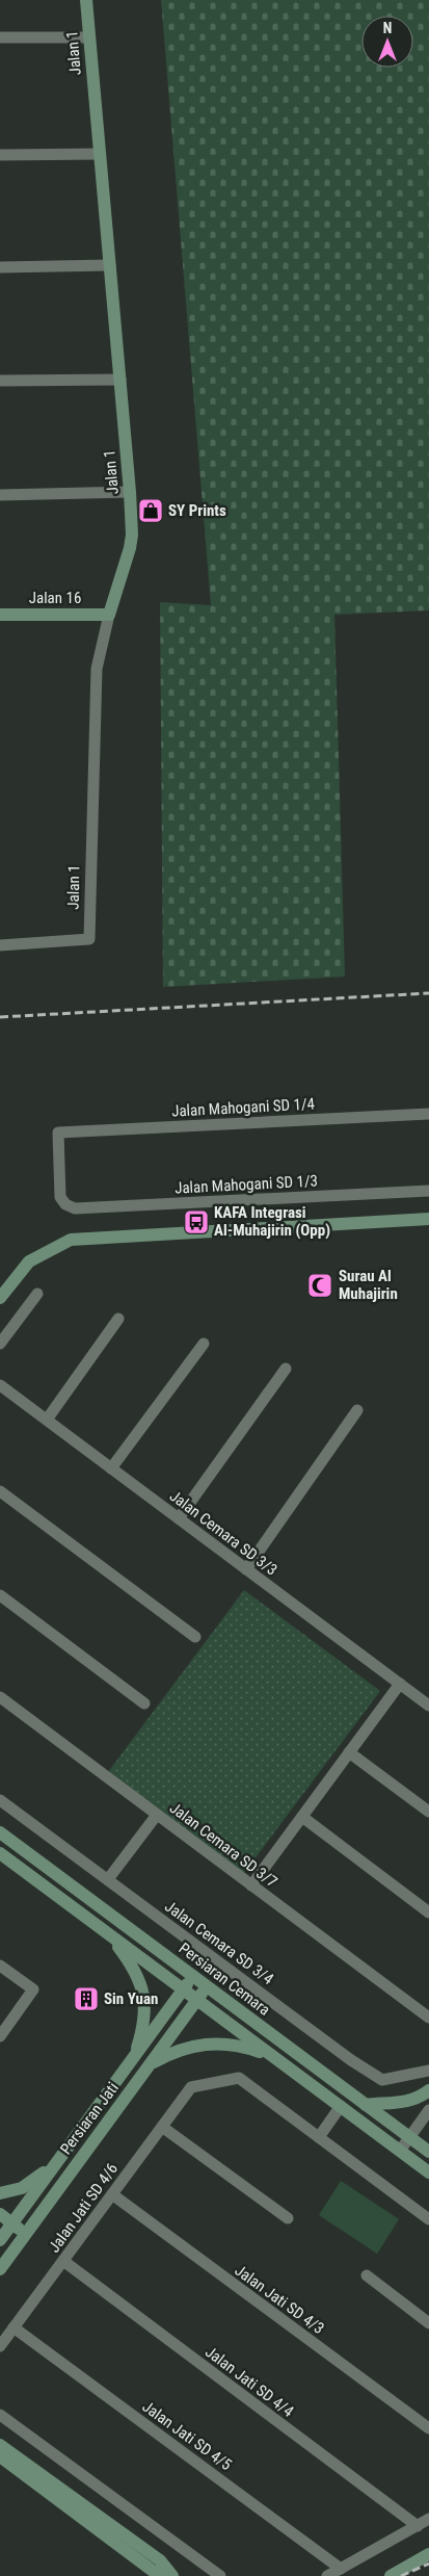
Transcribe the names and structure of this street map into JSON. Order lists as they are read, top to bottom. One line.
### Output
{"streets":{"main road":["Jalan 1","Jalan 16","Persiaran Cemara","Persiaran Jati"],"street":["Jalan Mahogani SD 1/4","Jalan Mahogani SD 1/3","Jalan Cemara SD 3/3","Jalan Cemara SD 3/7","Jalan Cemara SD 3/4","Jalan Jati SD 4/6","Jalan Jati SD 4/3","Jalan Jati SD 4/4","Jalan Jati SD 4/5"]},"crossings":[["Jalan 1","Jalan 16"],["Jalan Mahogani SD 1/4","Jalan Mahogani SD 1/3"],["Persiaran Cemara","Persiaran Jati"],["Jalan Jati SD 4/6","Jalan Jati SD 4/3"],["Jalan Jati SD 4/6","Jalan Jati SD 4/4"],["Jalan Jati SD 4/6","Jalan Jati SD 4/5"]],"places":{"shop":["SY Prints"],"bus stop":["KAFA Integrasi Al-Muhajirin (Opp)"],"mosque":["Surau Al Muhajirin"],"building":["Sin Yuan"]},"north":"top"}
